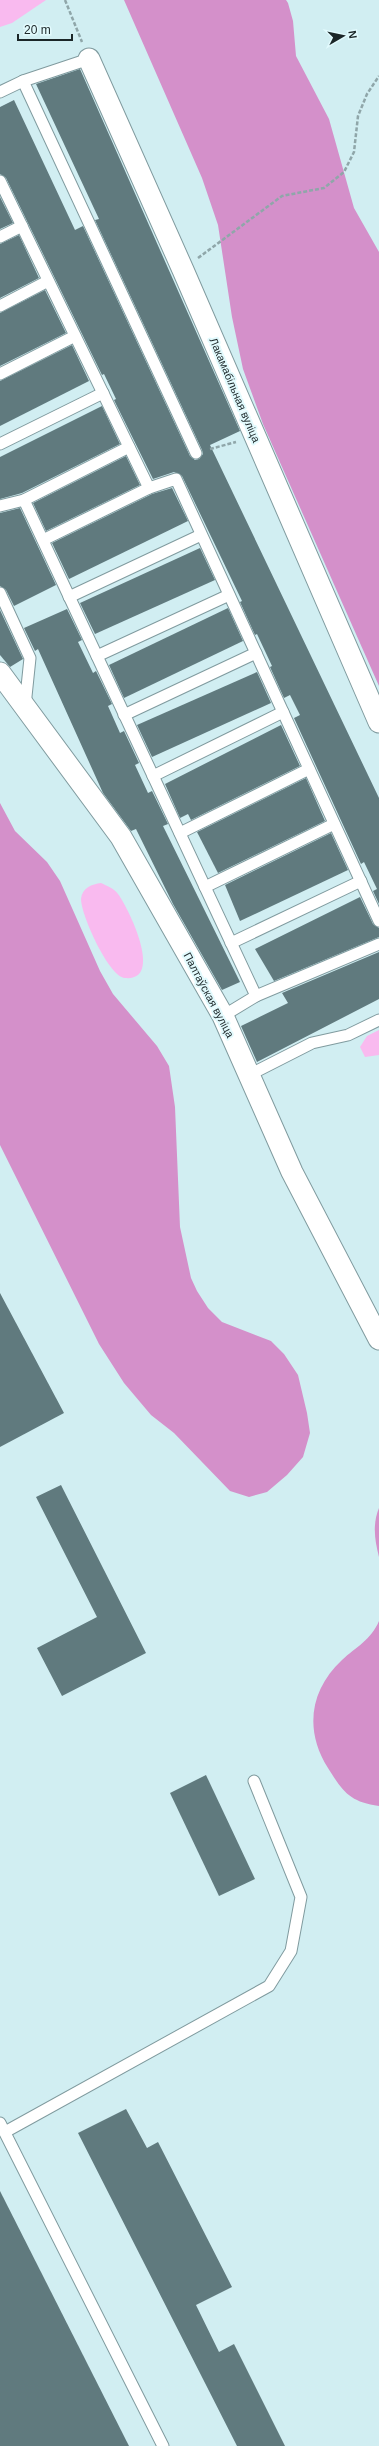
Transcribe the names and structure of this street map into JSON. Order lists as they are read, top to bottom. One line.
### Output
{"streets":{"street":["Лакамабільная вуліца","Палтаўская вуліца"]},"scale_bar":"20 m","north":"right"}
